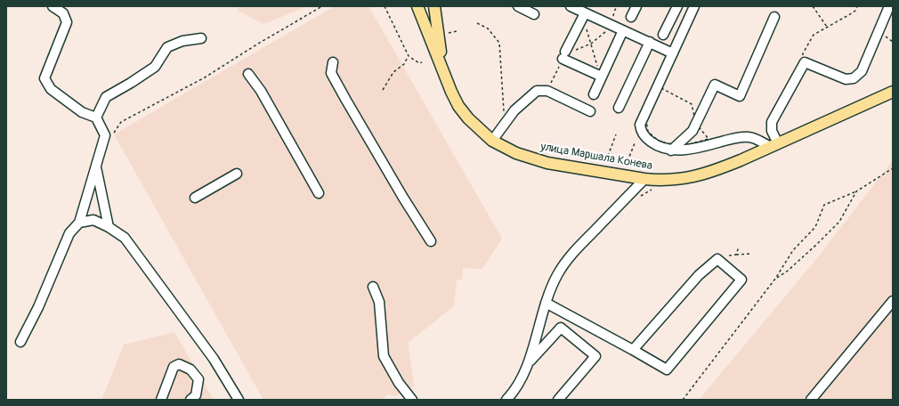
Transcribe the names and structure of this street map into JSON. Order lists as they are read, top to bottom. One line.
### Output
{"streets":{"main road":["улица Маршала Конева"]}}
